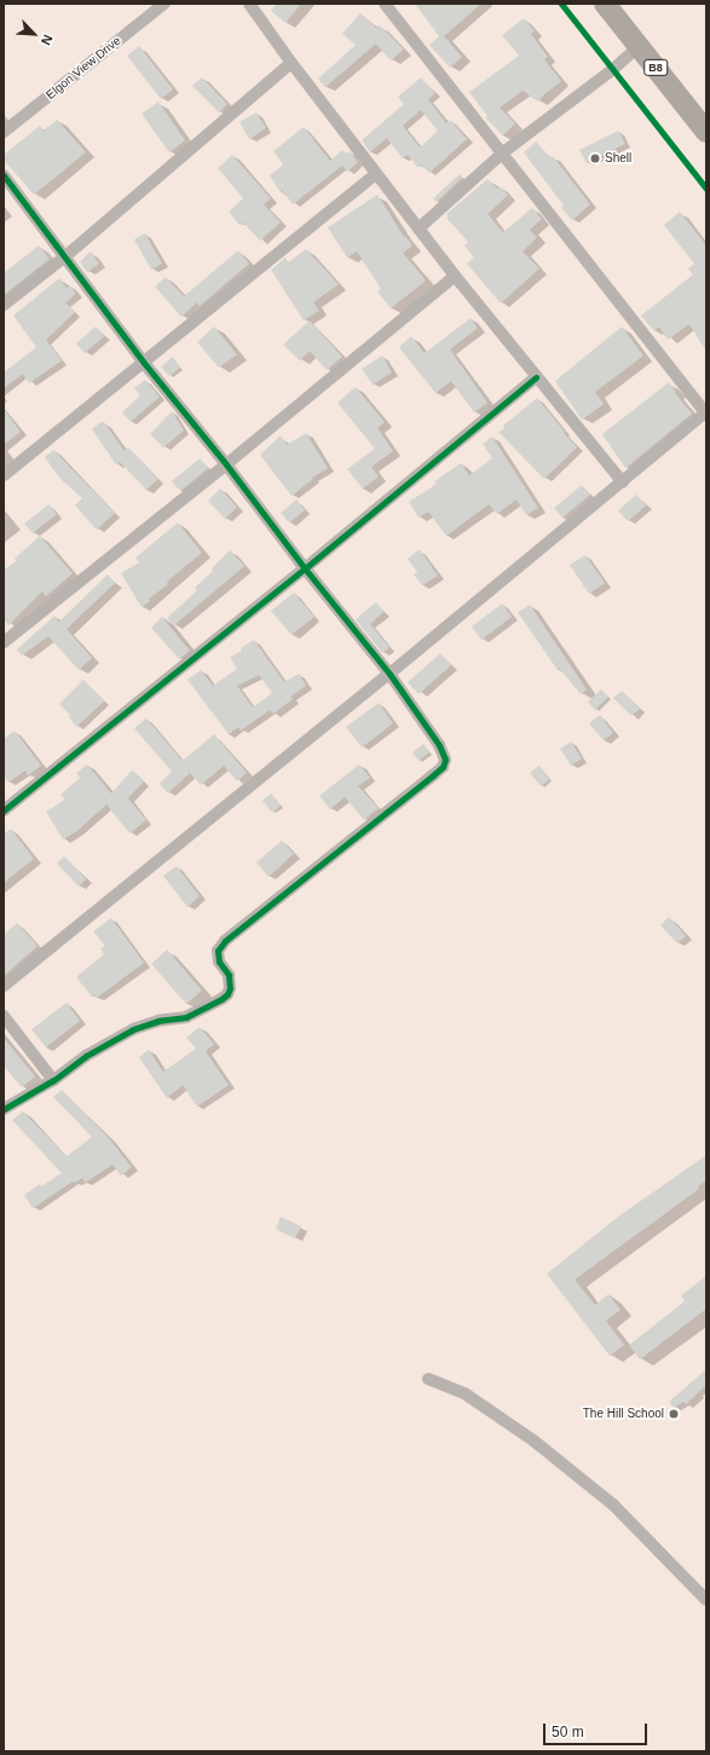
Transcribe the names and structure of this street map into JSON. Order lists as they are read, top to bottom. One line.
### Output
{"streets":{"highway":["B8"],"street":["Elgon View Drive"]},"places":["Shell","The Hill School"],"scale_bar":"50 m","north":"bottom right"}
